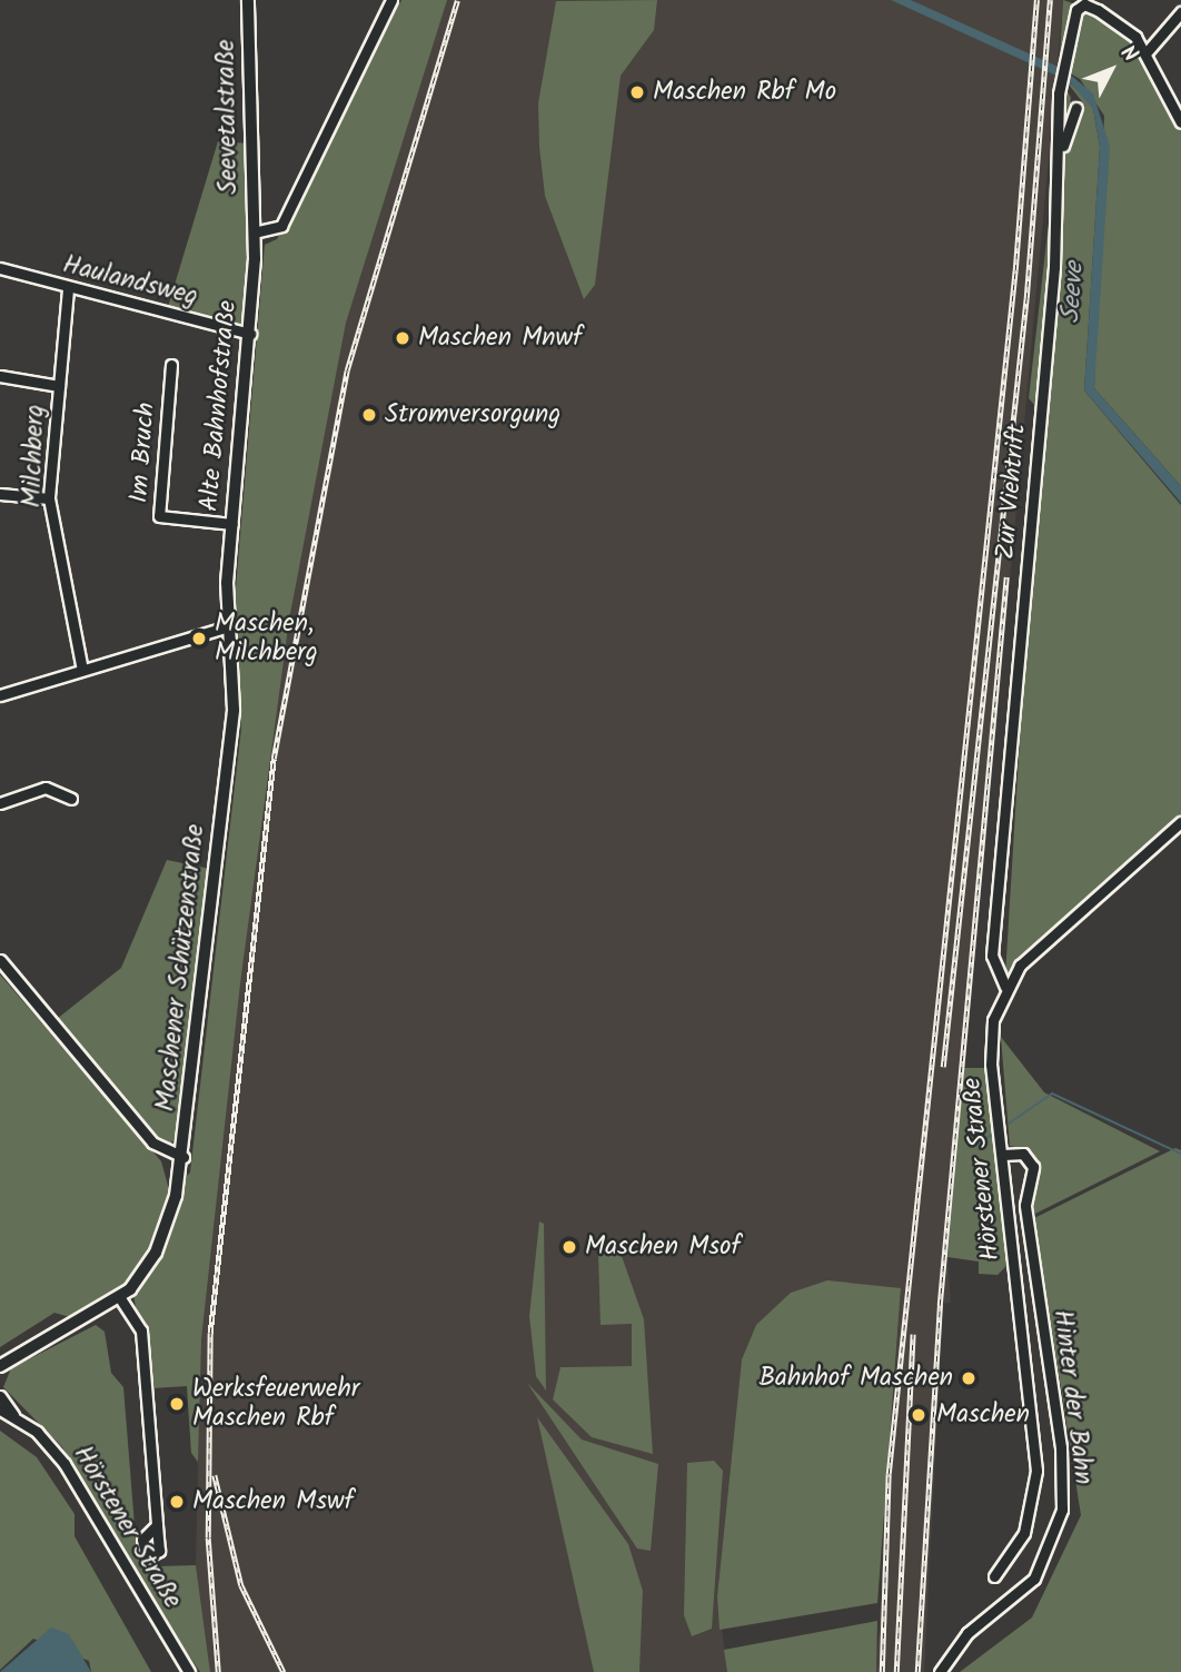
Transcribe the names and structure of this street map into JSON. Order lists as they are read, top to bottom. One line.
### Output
{"streets":{"main road":["Seevetalstraße","Alte Bahnhofstraße","Maschener Schützenstraße"],"street":["Haulandsweg","Im Bruch","Milchberg","Zur Viehtrift","Hörstener Straße","Hinter der Bahn"]},"crossings":[["Seevetalstraße","Alte Bahnhofstraße"],["Haulandsweg","Alte Bahnhofstraße"],["Haulandsweg","Milchberg"],["Alte Bahnhofstraße","Im Bruch"],["Alte Bahnhofstraße","Maschener Schützenstraße"],["Zur Viehtrift","Hörstener Straße"],["Hörstener Straße","Hinter der Bahn"]],"water":["Seeve"],"places":["Maschen Rbf Mo","Maschen Mnwf","Stromversorgung","Maschen, Milchberg","Maschen Msof","Bahnhof Maschen","Werksfeuerwehr Maschen Rbf","Maschen","Maschen Mswf"],"north":"top right"}
